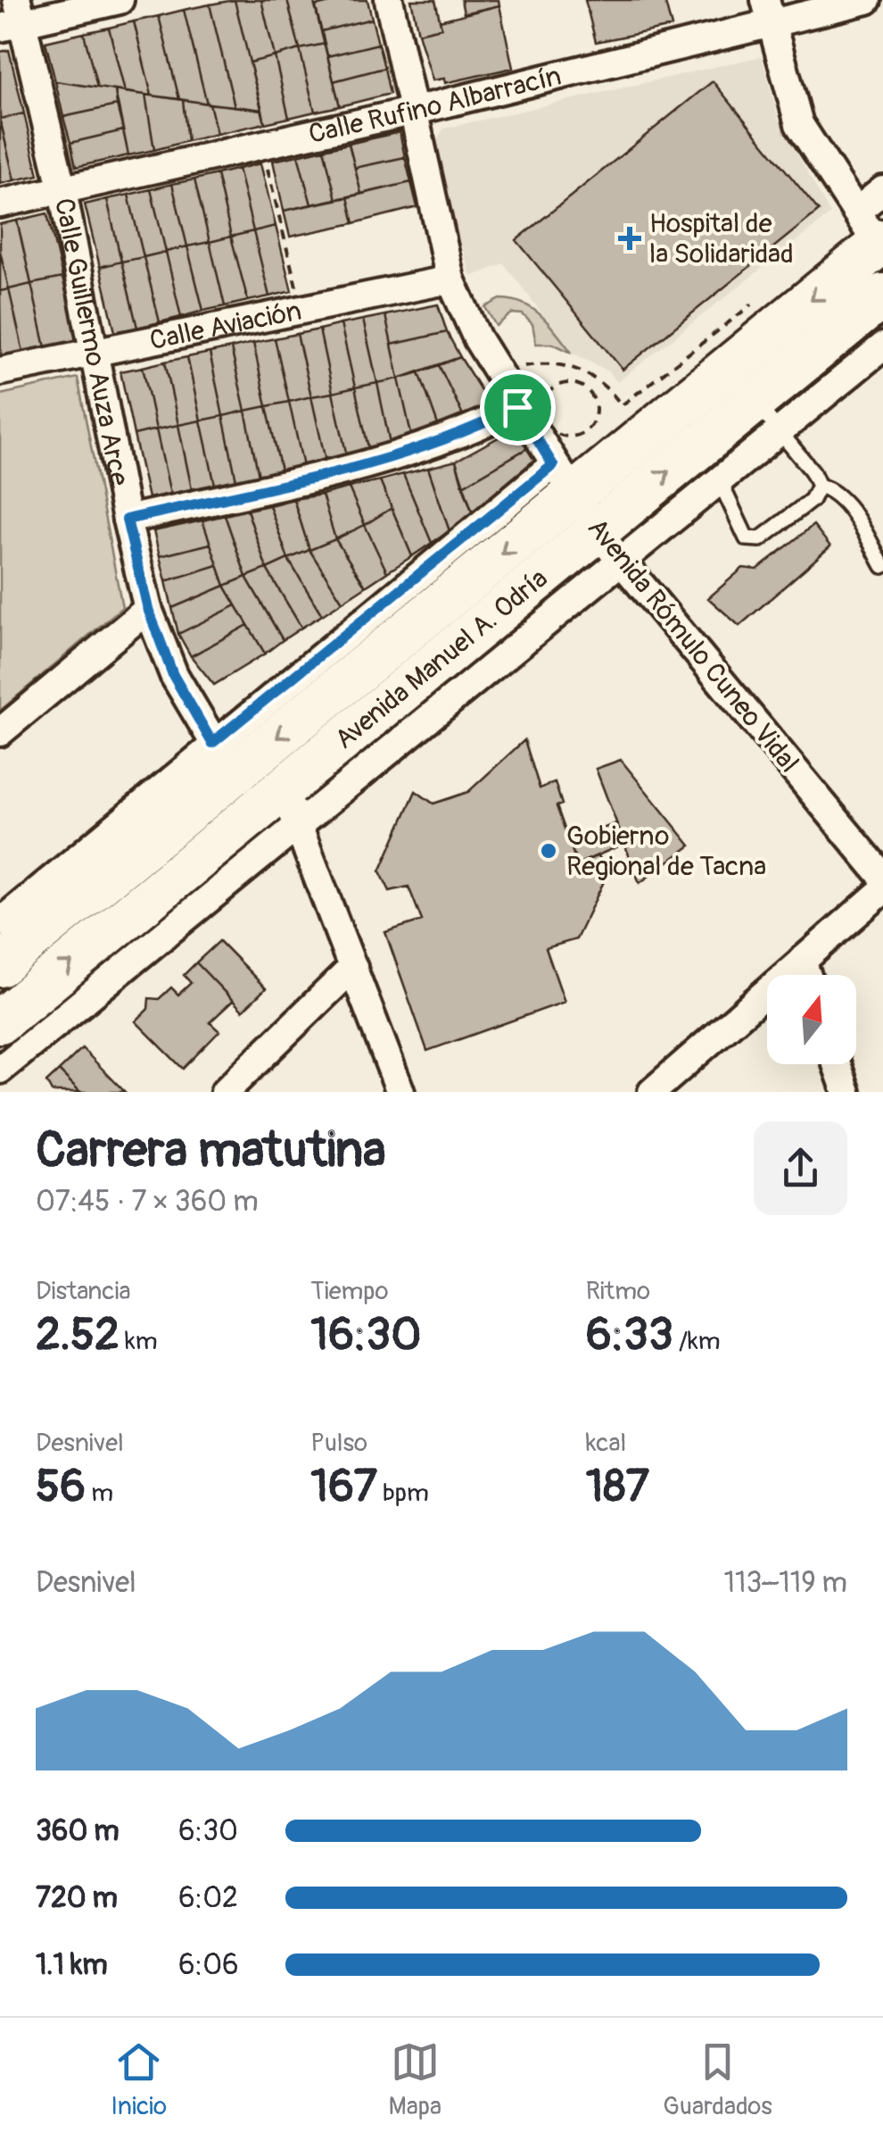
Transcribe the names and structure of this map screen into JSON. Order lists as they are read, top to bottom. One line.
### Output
{"streets":{"highway":["Avenida Manuel A. Odría"],"street":["Calle Rufino Albarracín","Calle Aviación","Calle Guillermo Auza Arce","Avenida Rómulo Cuneo Vidal"]},"crossings":[["Calle Rufino Albarracín","Calle Guillermo Auza Arce"],["Calle Rufino Albarracín","Avenida Rómulo Cuneo Vidal"],["Calle Aviación","Calle Guillermo Auza Arce"],["Calle Aviación","Avenida Rómulo Cuneo Vidal"],["Calle Guillermo Auza Arce","Avenida Manuel A. Odría"],["Avenida Rómulo Cuneo Vidal","Avenida Manuel A. Odría"]],"places":{"health":["Hospital de la Solidaridad"],"other":["Gobierno Regional de Tacna"]},"north":"top","page":{"heading":["Carrera matutina","07:45 · 7 × 360 m"],"stats":[["Distancia","2.52 km"],["Tiempo","16:30"],["Ritmo","6:33 /km"],["Desnivel","56 m"],["Pulso","167 bpm"],["kcal","187"]],"chart":["Desnivel","113–119 m"],"list":[{"name":"360 m","note":"6:30"},{"name":"720 m","note":"6:02"},{"name":"1.1 km","note":"6:06"}],"tabs":["Inicio","Mapa","Guardados"]}}
